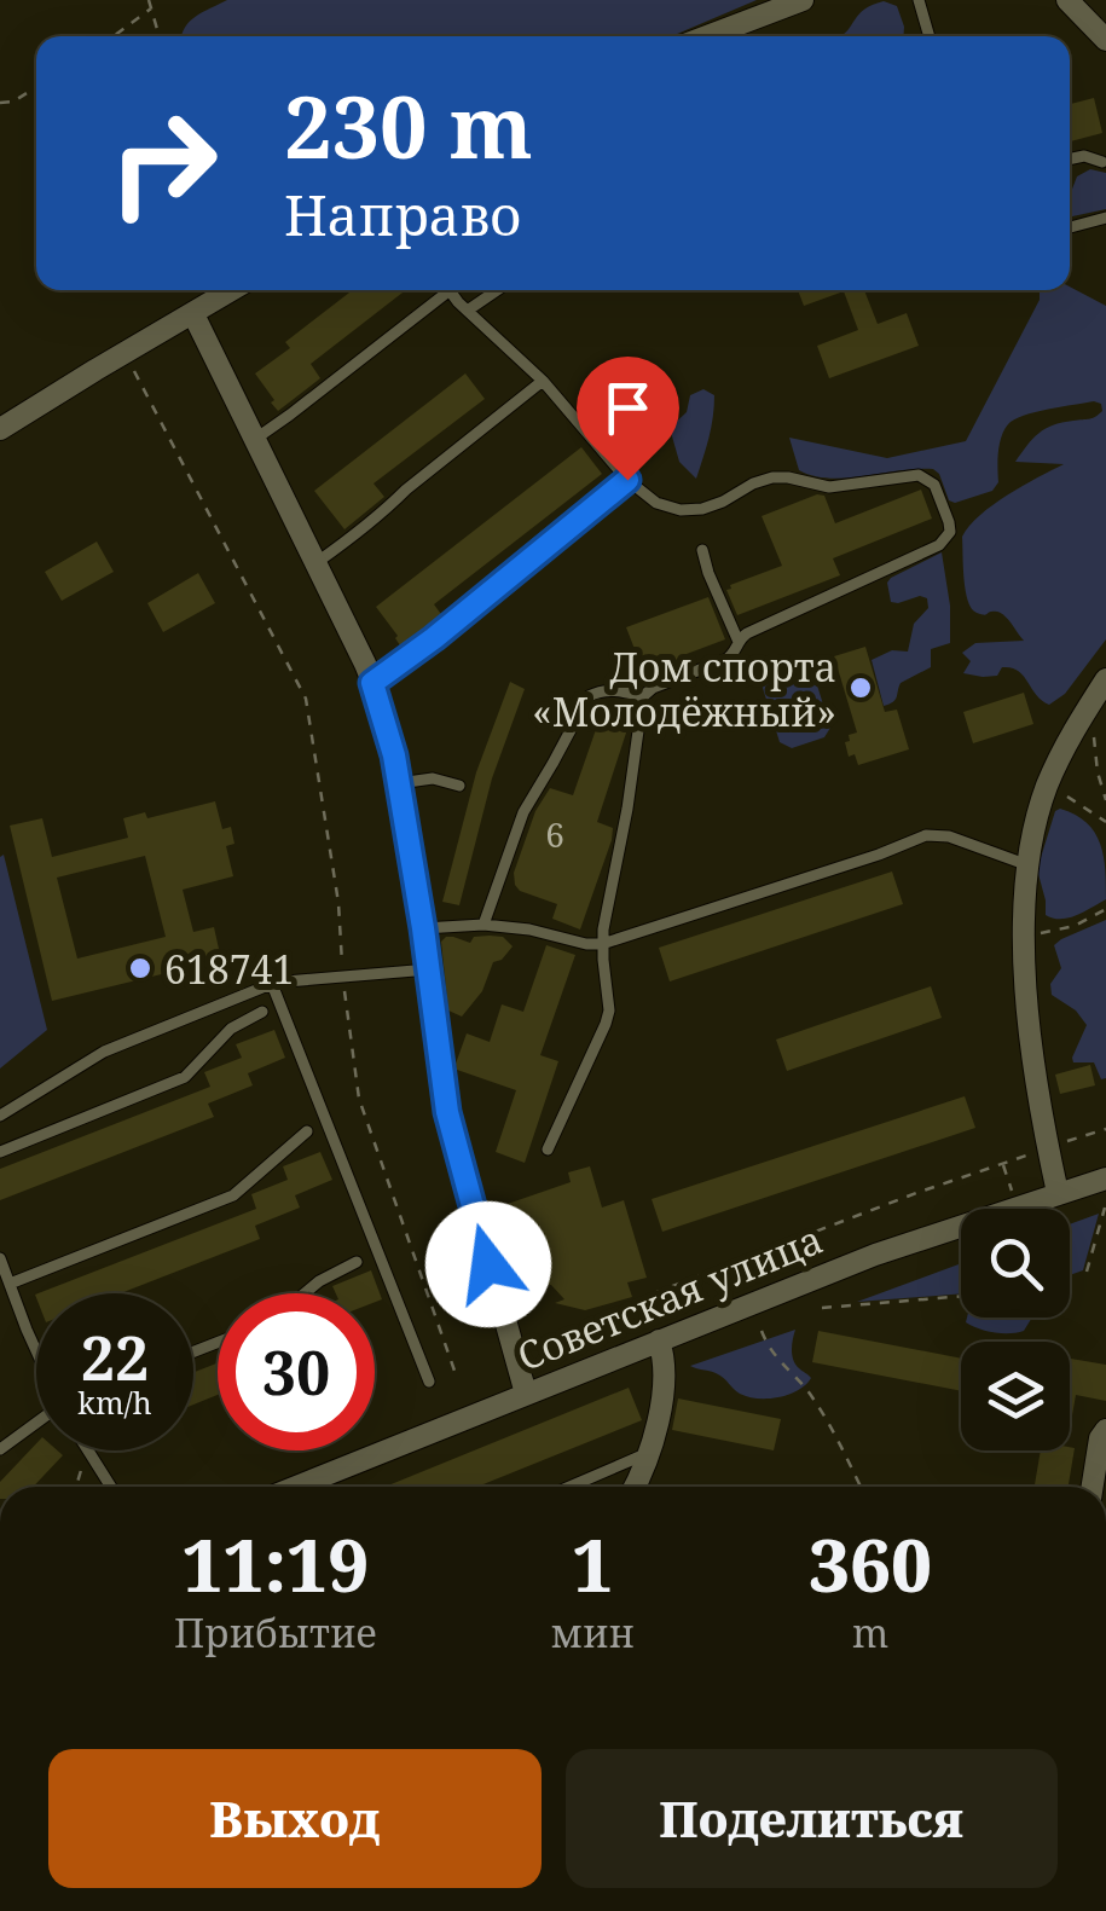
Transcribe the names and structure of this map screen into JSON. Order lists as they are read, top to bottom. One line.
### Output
{"streets":{"street":["Советская улица"]},"places":["Дом спорта «Молодёжный»","618741"],"house_numbers":["6"],"page":{"turn":["230 m","Направо"],"speed":"22 km/h","limit":"30","eta":["11:19","Прибытие","1","мин","360","m"],"buttons":["Выход","Поделиться"]}}
